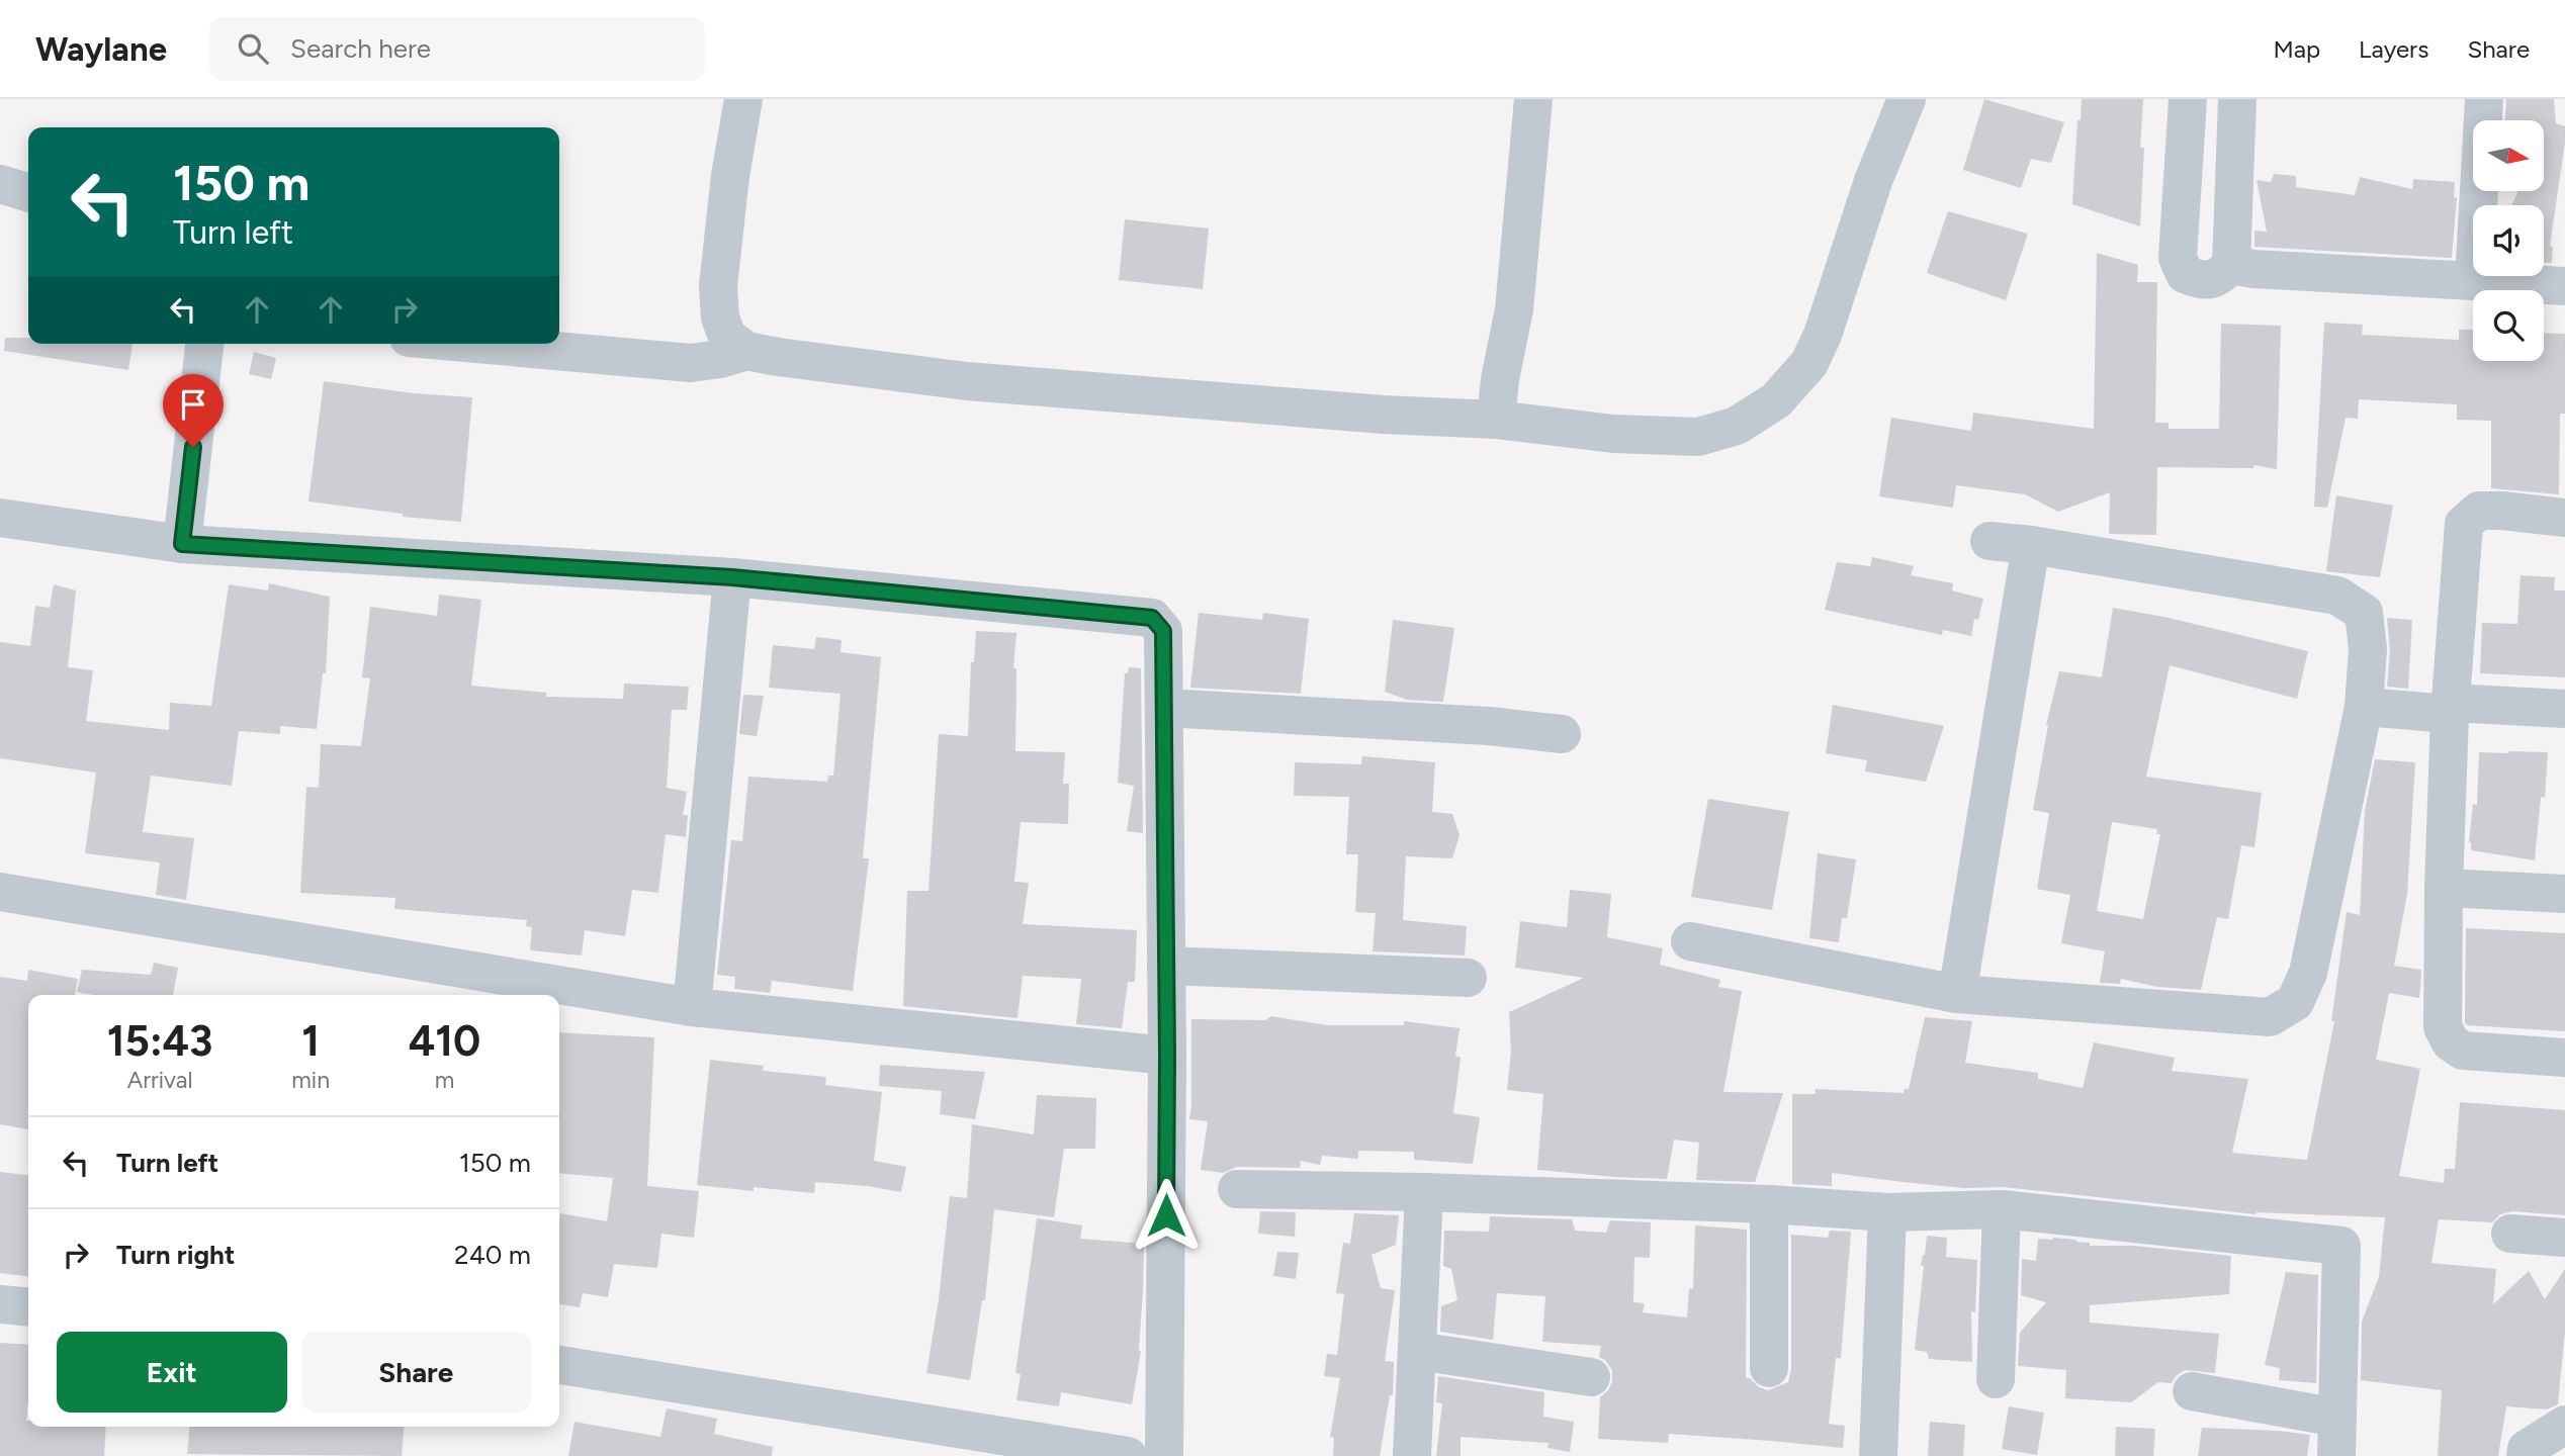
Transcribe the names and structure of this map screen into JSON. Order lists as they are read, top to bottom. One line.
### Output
{"north":"right","page":{"header":"Waylane","search":"Search here","nav":["Map","Layers","Share"],"turn":["150 m","Turn left"],"eta":["15:43","Arrival","1","min","410","m"],"list":[{"name":"Turn left","value":"150 m"},{"name":"Turn right","value":"240 m"}],"buttons":["Exit","Share"]}}
